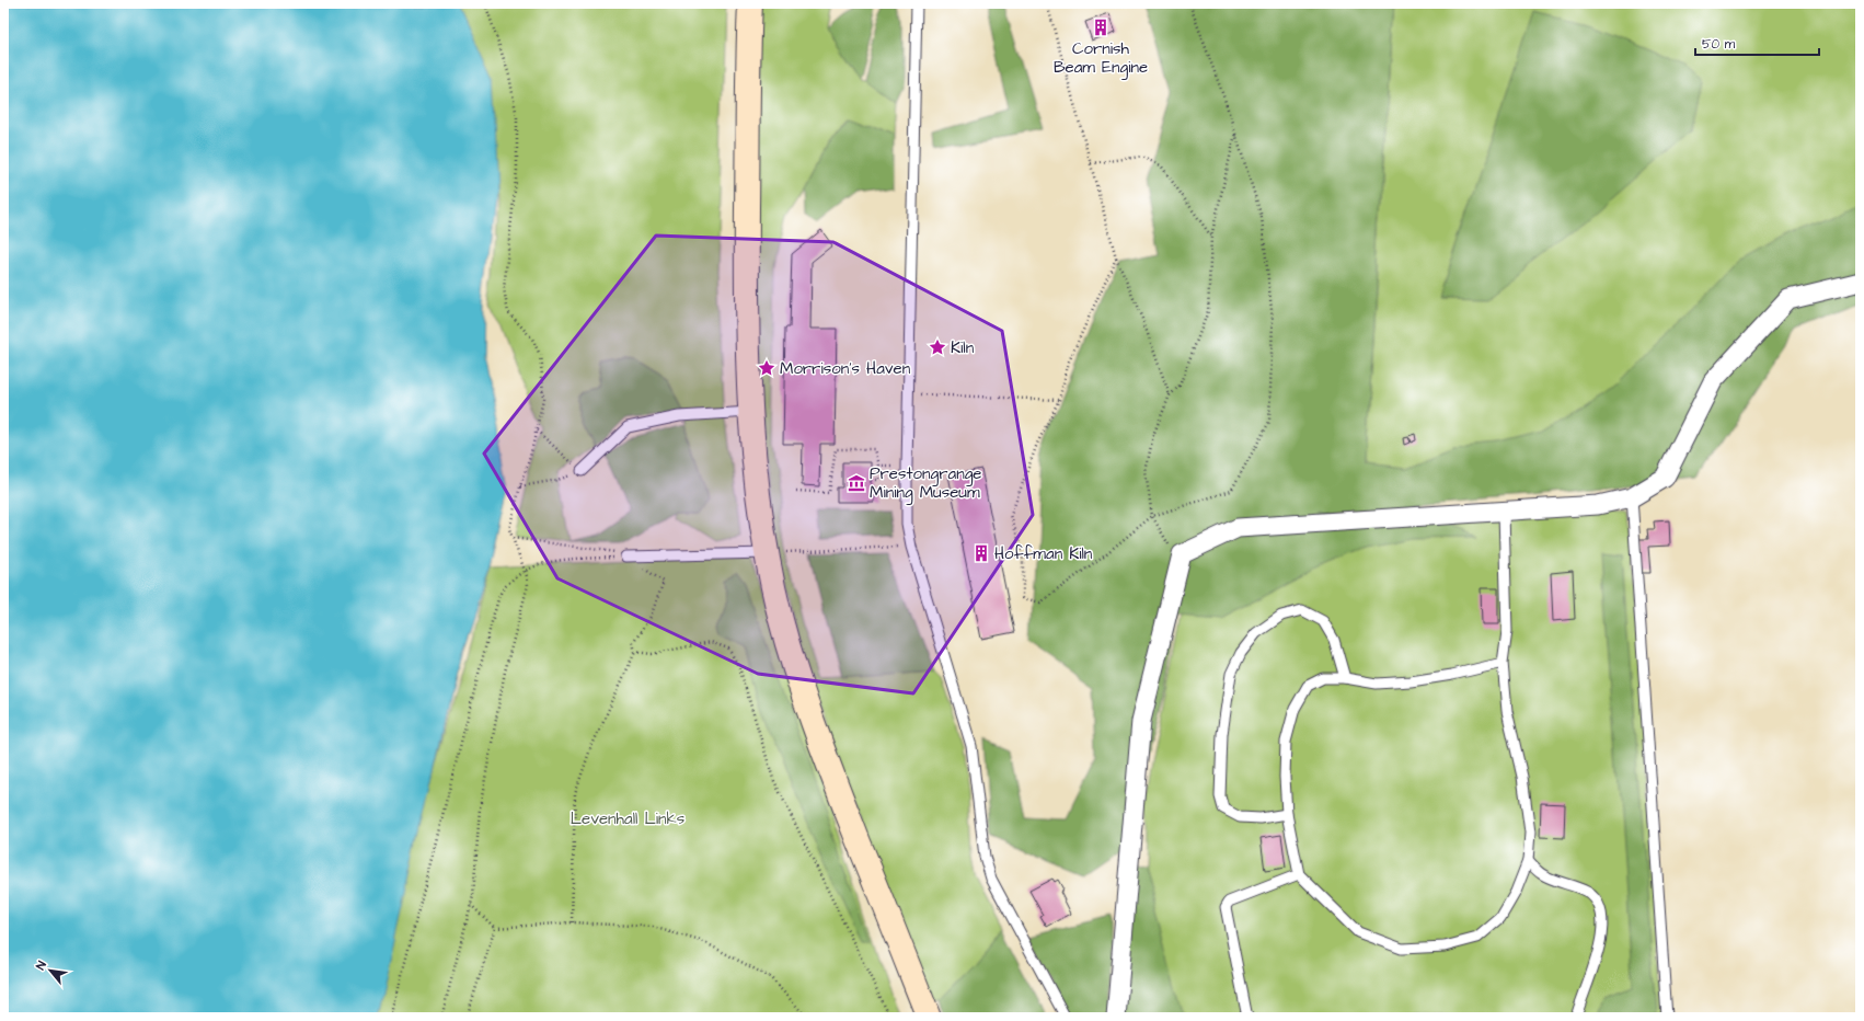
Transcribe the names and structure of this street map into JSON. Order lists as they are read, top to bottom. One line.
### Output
{"parks":["Levenhall Links"],"places":{"building":["Cornish Beam Engine","Hoffman Kiln"],"place":["Kiln","Morrison's Haven"],"museum":["Prestongrange Mining Museum"]},"scale_bar":"50 m","north":"top left"}
